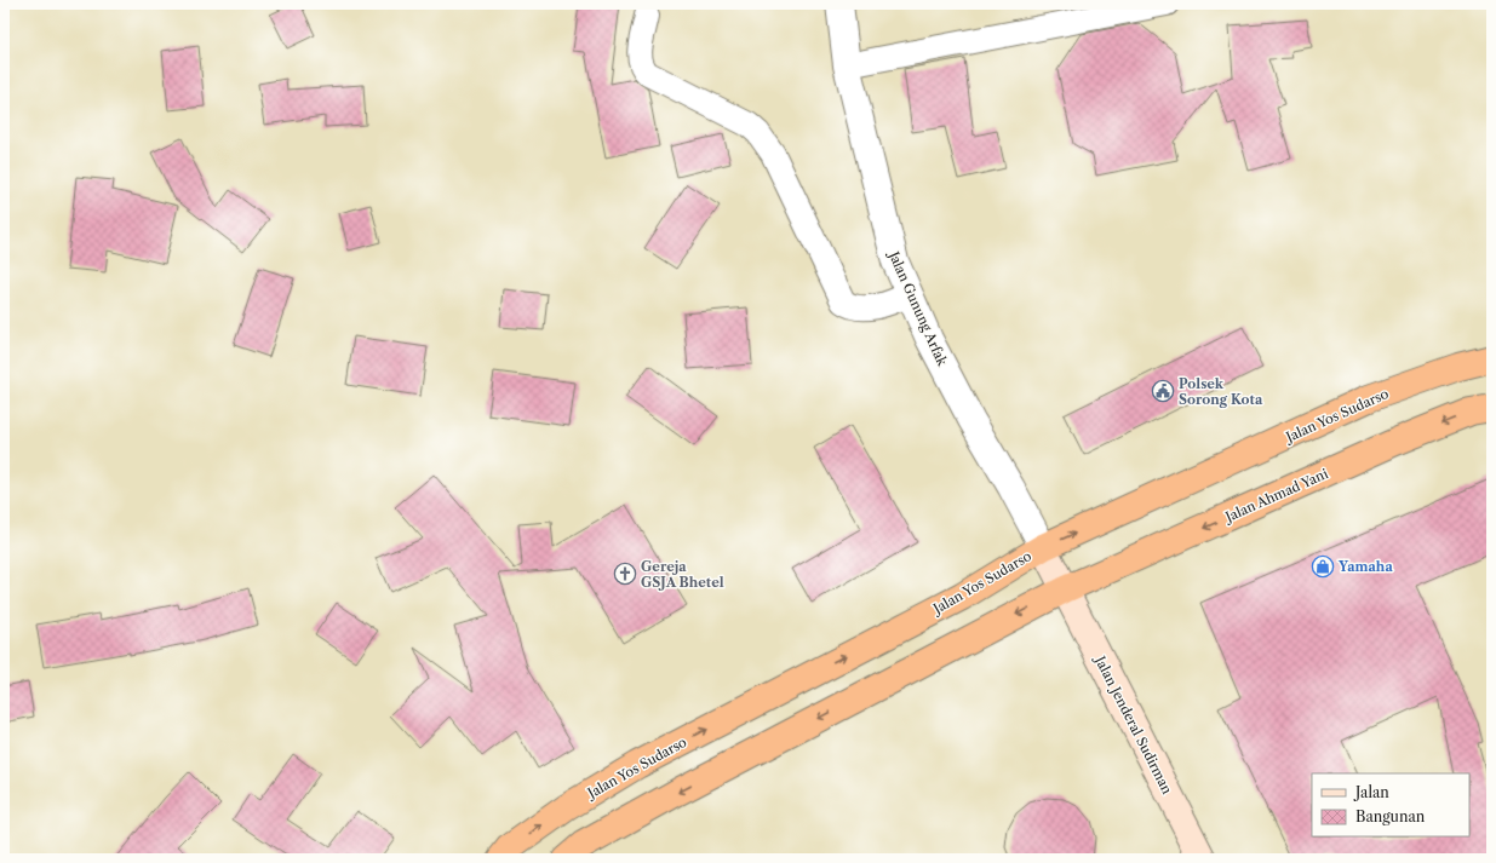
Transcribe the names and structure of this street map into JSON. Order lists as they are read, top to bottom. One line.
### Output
{"streets":{"highway":["Jalan Yos Sudarso","Jalan Ahmad Yani"],"main road":["Jalan Gunung Arfak","Jalan Jenderal Sudirman"]},"crossings":[["Jalan Gunung Arfak","Jalan Yos Sudarso"],["Jalan Gunung Arfak","Jalan Ahmad Yani"],["Jalan Gunung Arfak","Jalan Jenderal Sudirman"],["Jalan Ahmad Yani","Jalan Jenderal Sudirman"]],"one_way":["Jalan Ahmad Yani"],"places":{"public building":["Polsek Sorong Kota"],"shop":["Yamaha"],"church":["Gereja GSJA Bhetel"]},"legend":["Jalan","Bangunan"]}
